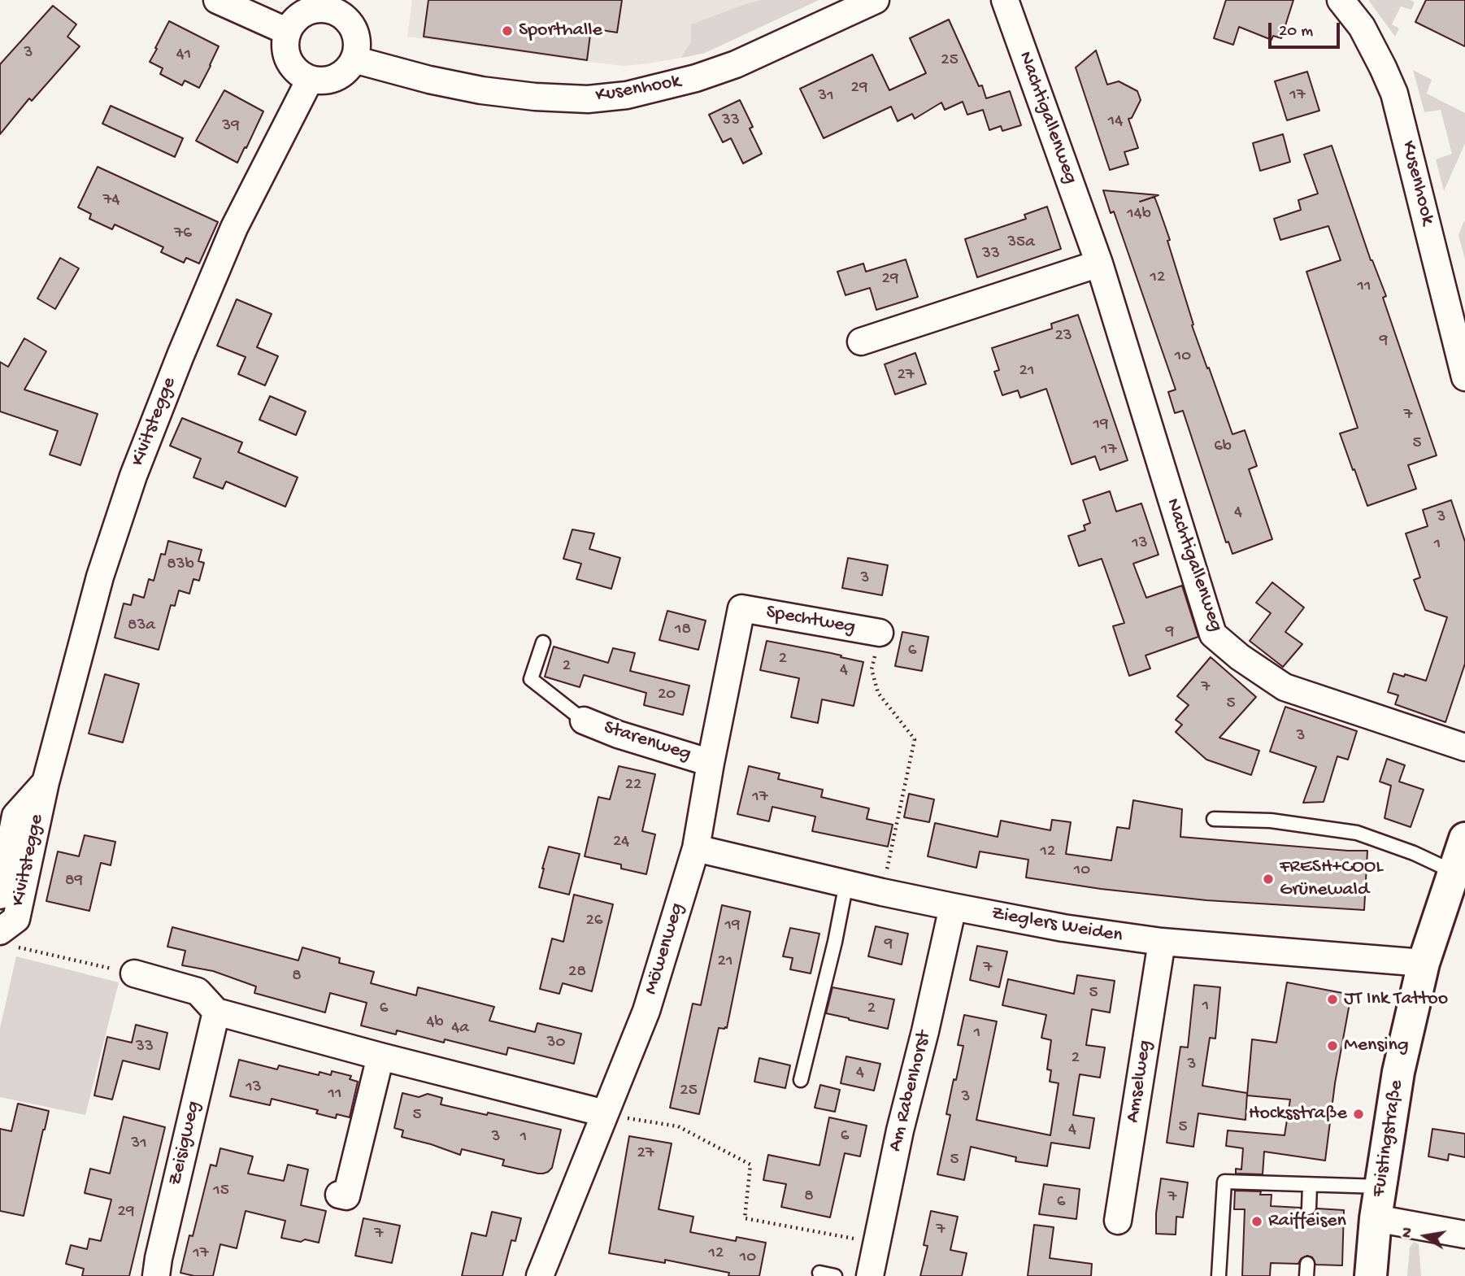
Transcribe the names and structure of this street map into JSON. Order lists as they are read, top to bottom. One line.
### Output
{"streets":{"main road":["Fuistingstraße"],"street":["Kusenhook","Nachtigallenweg","Kivitstegge","Spechtweg","Starenweg","Zieglers Weiden","Möwenweg","Amselweg","Am Rabenhorst","Zeisigweg"]},"crossings":[["Kusenhook","Kivitstegge"],["Spechtweg","Möwenweg"],["Starenweg","Möwenweg"],["Zieglers Weiden","Möwenweg"],["Zieglers Weiden","Amselweg"],["Zieglers Weiden","Am Rabenhorst"],["Zieglers Weiden","Fuistingstraße"]],"places":["Sporthalle","FRESH+COOL Grünewald","JT Ink Tattoo","Mensing","Hocksstraße","Raiffeisen"],"house_numbers":["3","41","25","29","17","31","33","14","39","74","14b","76","35a","33","12","29","11","23","9","10","21","27","7","19","5","6b","17","4","3","13","1","83b","3","83a","18","9","6","2","2","4","7","20","5","3","22","17","24","12","10","89","26","19","9","21","7","28","8","5","1","6","2","4b","4a","1","30","33","2","3","4","13","25","11","3","5","5","4","6","3","1","31","27","5","15","8","7","6","29","7","7","17","12","10"],"scale_bar":"20 m","north":"left"}
